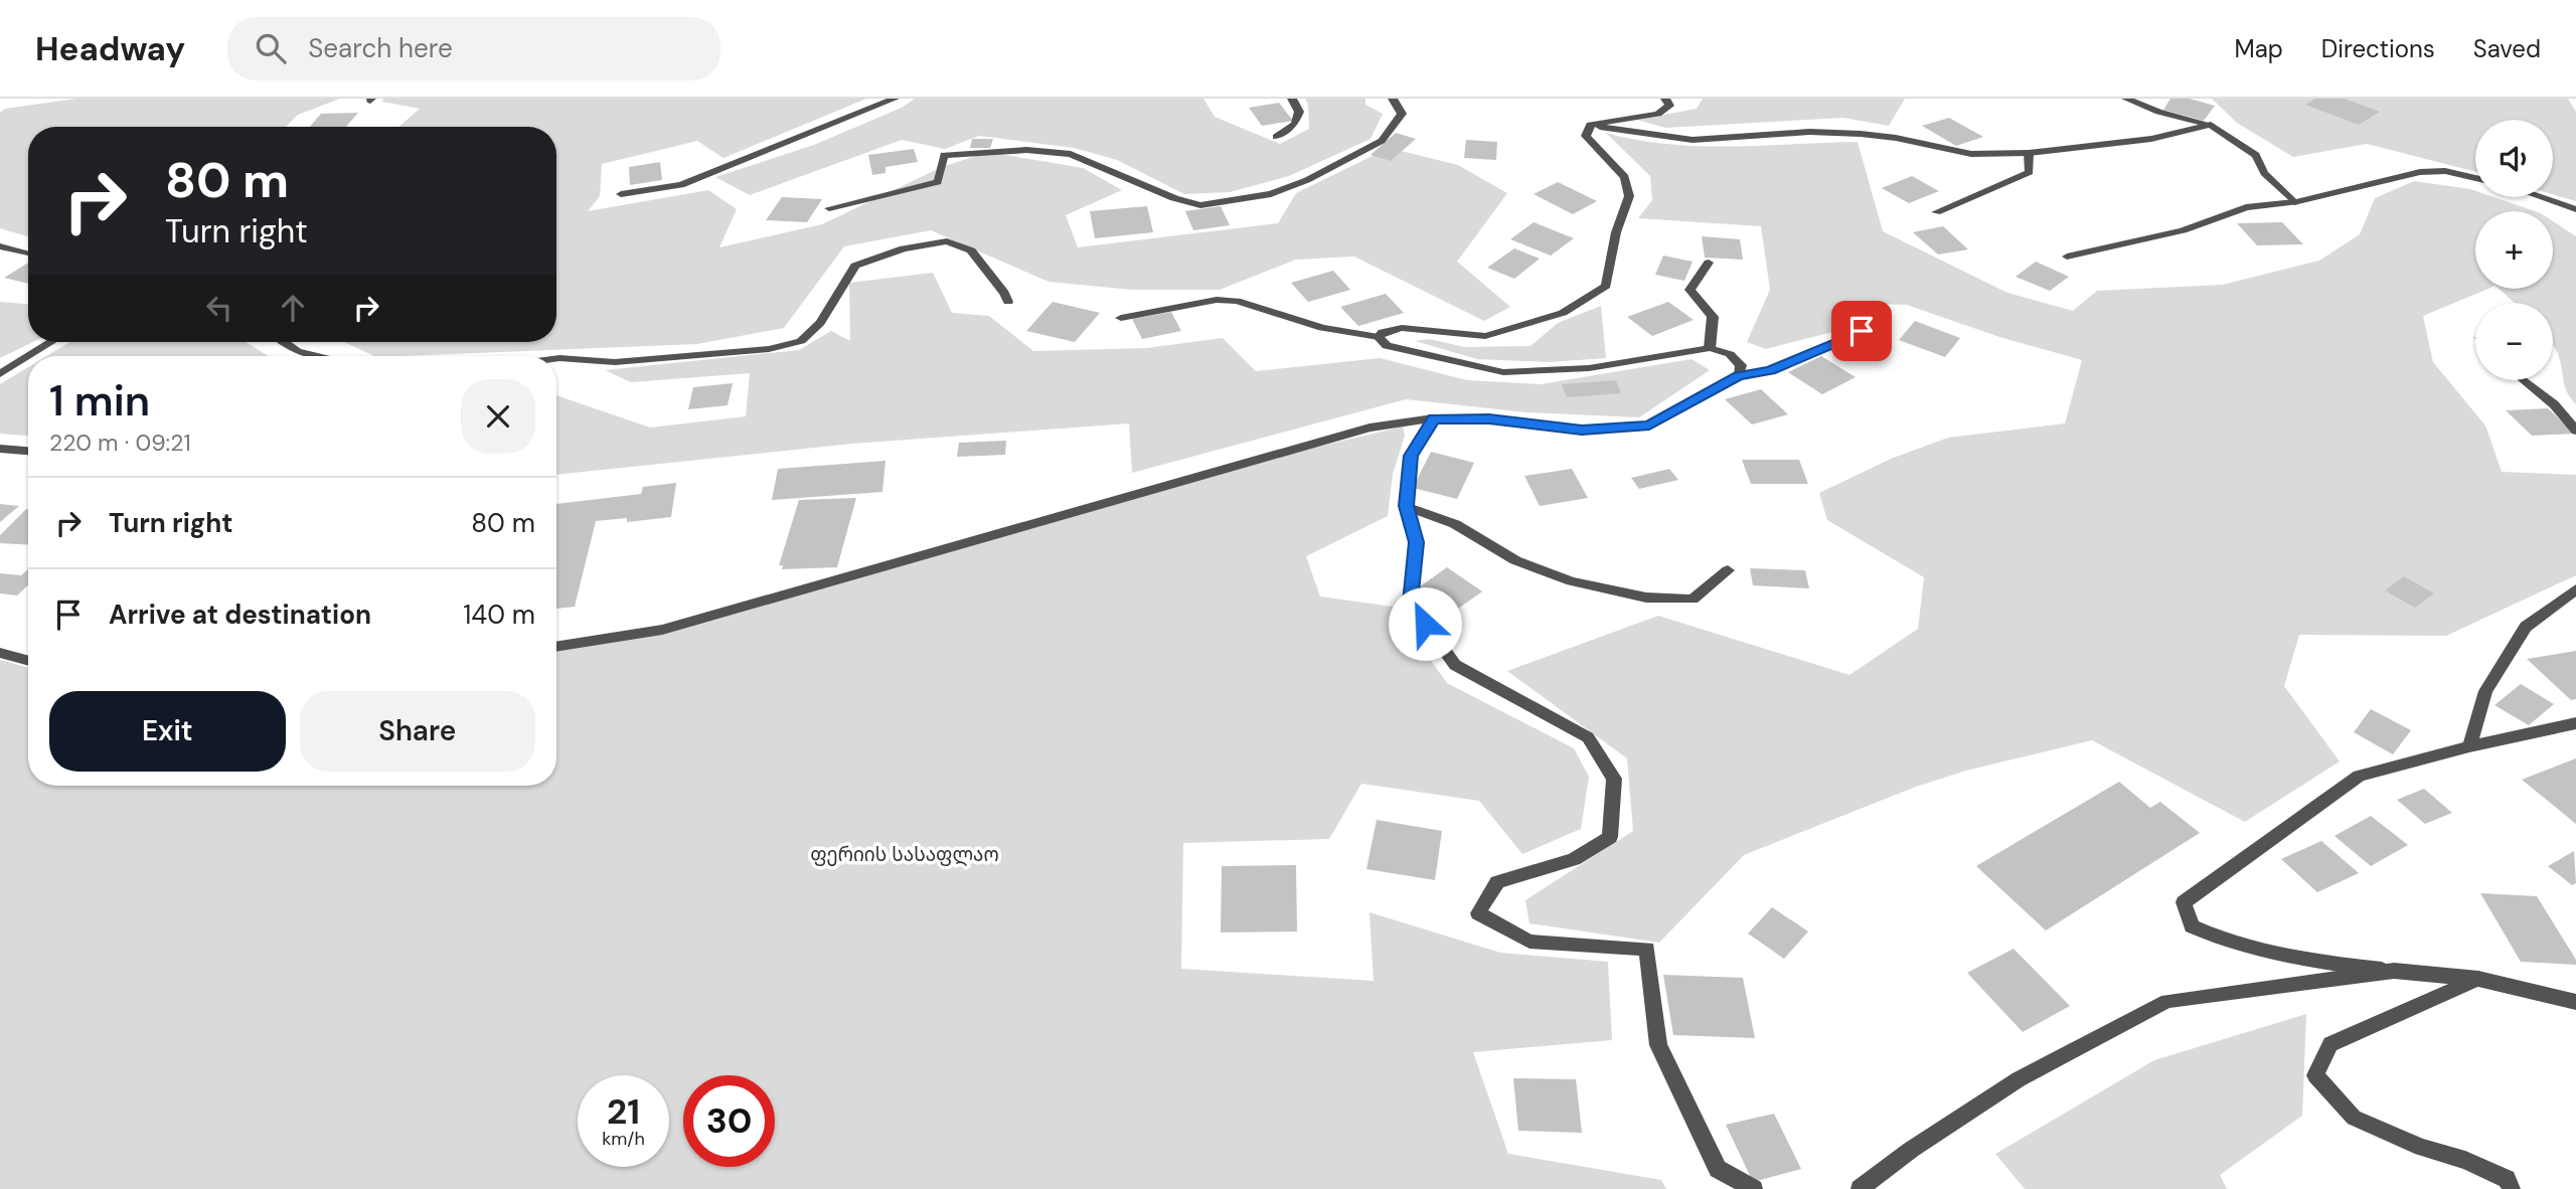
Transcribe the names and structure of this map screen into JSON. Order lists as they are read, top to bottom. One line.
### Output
{"parks":["ფერიის სასაფლაო"],"page":{"header":"Headway","search":"Search here","nav":["Map","Directions","Saved"],"map_buttons":["+","−"],"turn":["80 m","Turn right"],"heading":["1 min","220 m · 09:21"],"list":[{"name":"Turn right","value":"80 m"},{"name":"Arrive at destination","value":"140 m"}],"buttons":["Exit","Share"],"speed":"21 km/h","limit":"30"}}
